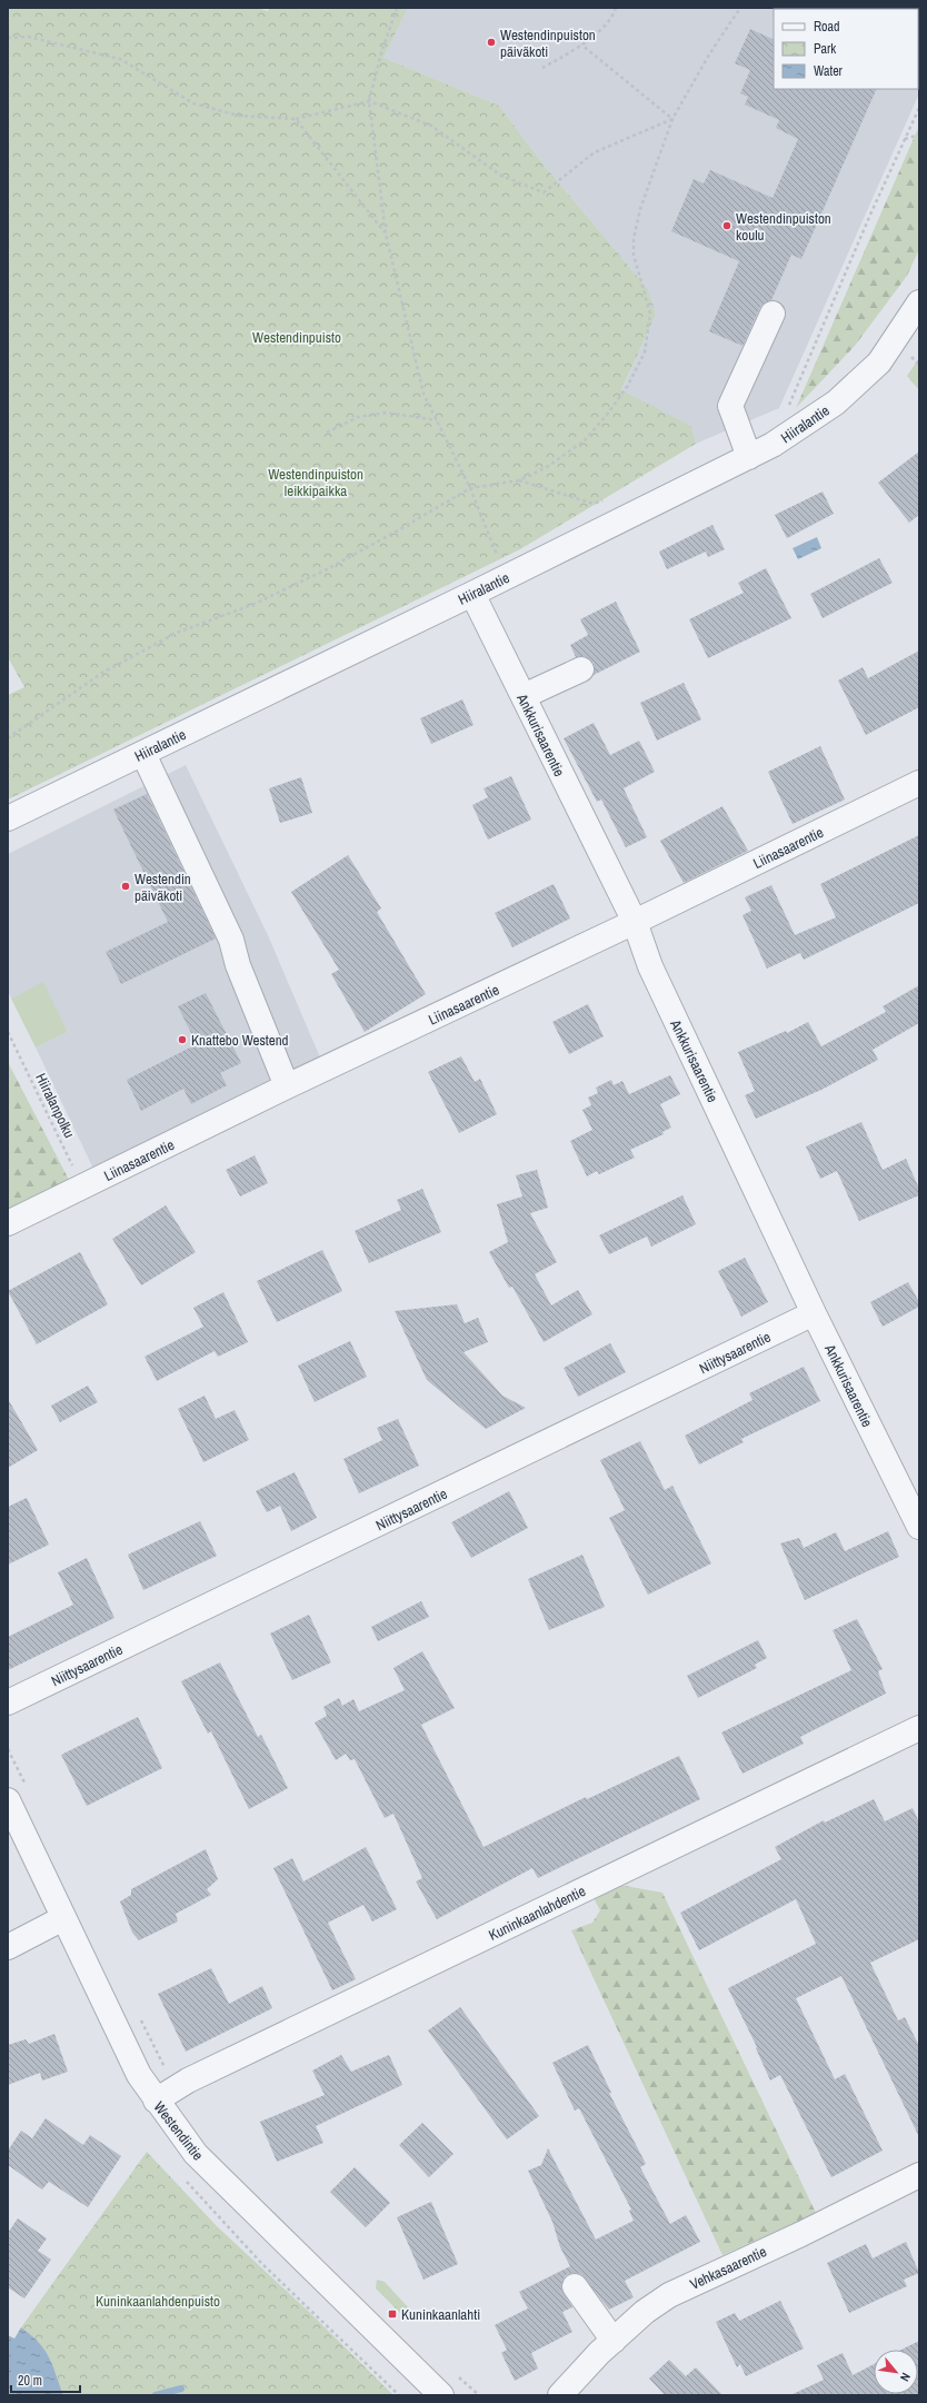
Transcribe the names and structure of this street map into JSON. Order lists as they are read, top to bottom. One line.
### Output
{"streets":{"street":["Hiiralantie","Ankkurisaarentie","Liinasaarentie","Niittysaarentie","Kuninkaanlahdentie","Westendintie","Vehkasaarentie"],"path":["Hiiralanpolku"]},"crossings":[["Hiiralantie","Ankkurisaarentie"],["Ankkurisaarentie","Liinasaarentie"],["Ankkurisaarentie","Niittysaarentie"],["Liinasaarentie","Hiiralanpolku"],["Kuninkaanlahdentie","Westendintie"]],"parks":["Westendinpuisto","Westendinpuiston leikkipaikka","Kuninkaanlahdenpuisto"],"places":{"other":["Westendinpuiston päiväkoti","Westendinpuiston koulu","Westendin päiväkoti","Knattebo Westend"],"transit":["Kuninkaanlahti"]},"legend":["Road","Park","Water"],"scale_bar":"20 m","north":"bottom right"}
